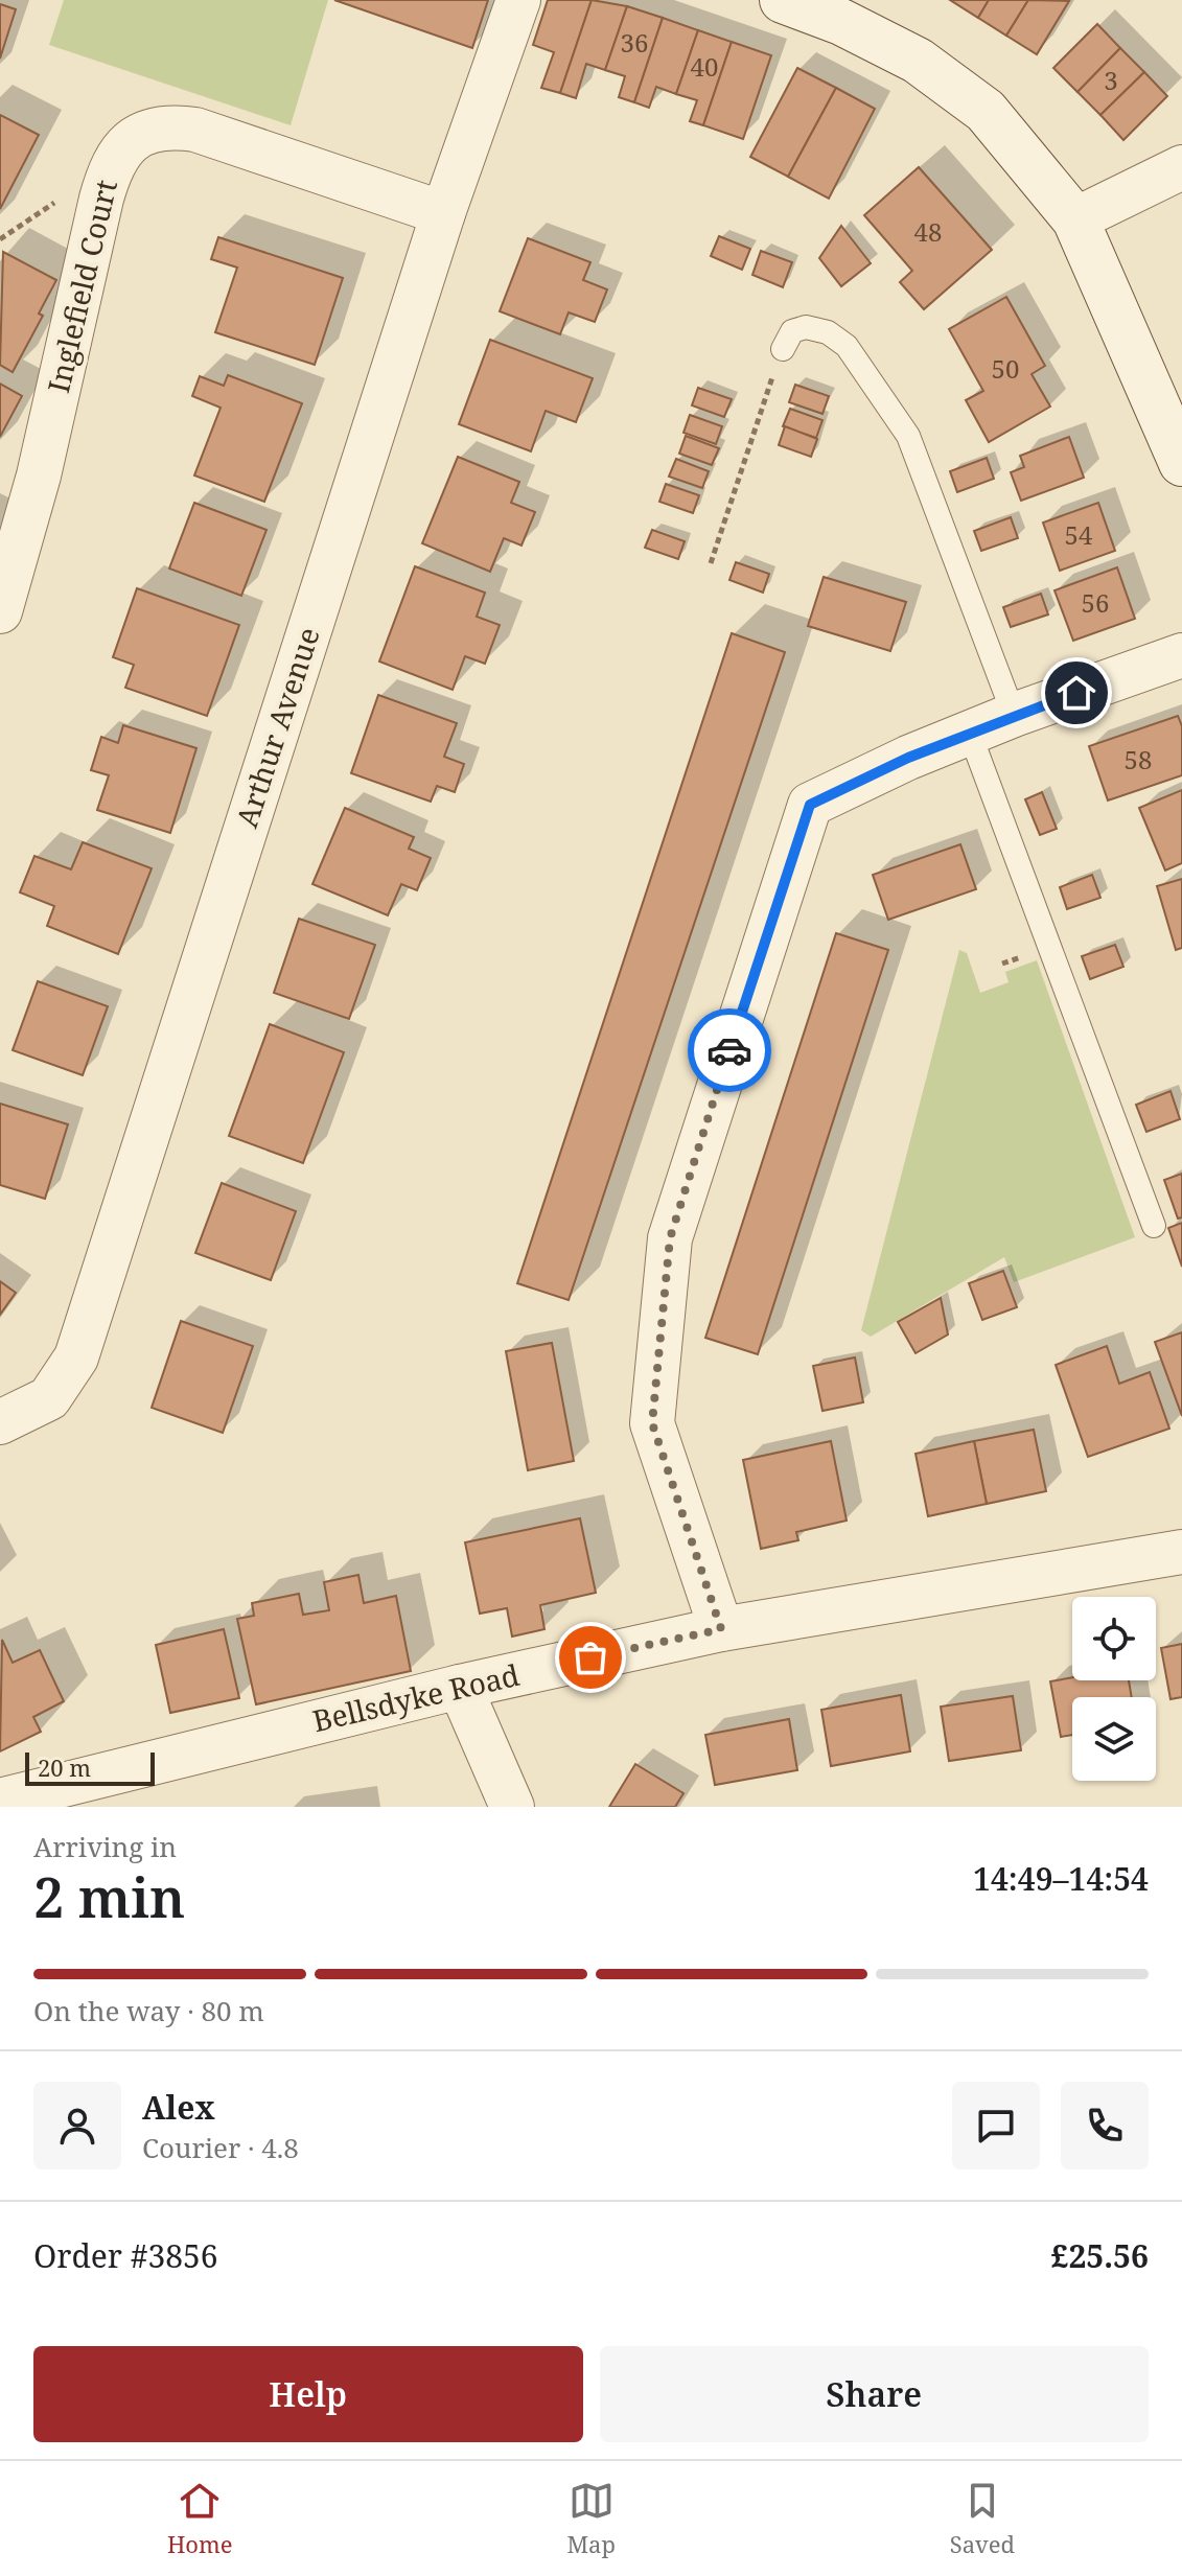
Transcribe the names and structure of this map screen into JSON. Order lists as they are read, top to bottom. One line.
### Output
{"streets":{"street":["Inglefield Court","Arthur Avenue","Bellsdyke Road"]},"crossings":[["Inglefield Court","Arthur Avenue"]],"house_numbers":["36","40","3","48","50","54","56","58"],"scale_bar":"20 m","page":{"scale":"20 m","heading":["2 min","Arriving in","14:49–14:54"],"panel":["Alex","Courier · 4.8","Order #3856","£25.56"],"bar":"On the way · 80 m","buttons":["Help","Share"],"tabs":["Home","Map","Saved"]}}
